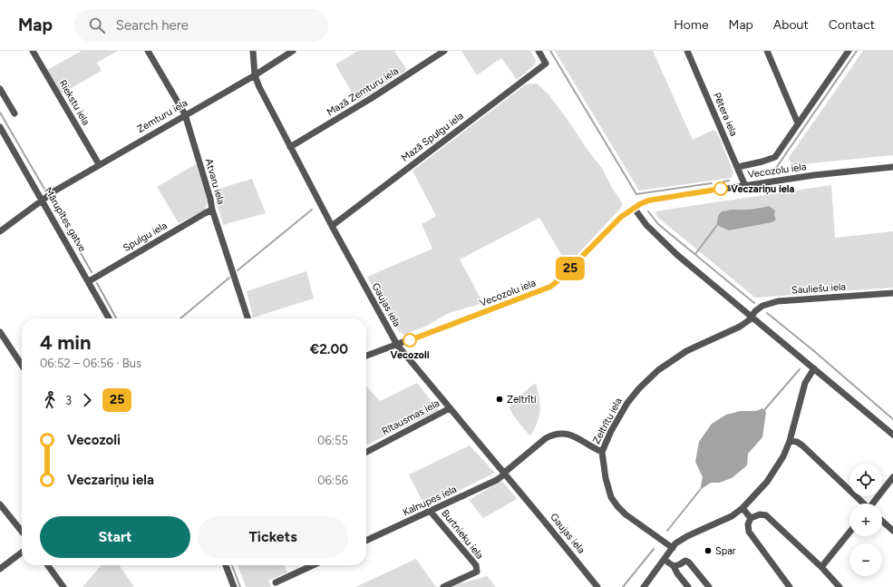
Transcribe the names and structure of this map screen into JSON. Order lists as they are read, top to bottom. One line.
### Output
{"streets":{"street":["Mazā Zemturu iela","Riekstu iela","Pētera iela","Zemturu iela","Mazā Spulgu iela","Vecozolu iela","Atvaru iela","Mārupītes gatve","Spulgu iela","Sauliešu iela","Gaujas iela","Rītausmas iela","Zeltrītu iela","Kalnupes iela","Burtnieku iela"]},"crossings":[["Mazā Zemturu iela","Gaujas iela"],["Riekstu iela","Zemturu iela"],["Pētera iela","Vecozolu iela"],["Zemturu iela","Atvaru iela"],["Zemturu iela","Mārupītes gatve"],["Zemturu iela","Gaujas iela"],["Mazā Spulgu iela","Gaujas iela"],["Vecozolu iela","Gaujas iela"],["Atvaru iela","Spulgu iela"],["Mārupītes gatve","Spulgu iela"],["Sauliešu iela","Zeltrītu iela"],["Gaujas iela","Rītausmas iela"],["Gaujas iela","Kalnupes iela"],["Zeltrītu iela","Kalnupes iela"],["Kalnupes iela","Burtnieku iela"]],"places":["Veczariņu iela","Vecozoli","Zeltrīti","Spar"],"lines":["bus line 25"],"page":{"header":"Map","search":"Search here","nav":["Home","Map","About","Contact"],"on_map":"25","heading":["4 min","06:52 – 06:56 · Bus","€2.00"],"legs":["3","25"],"list":[{"name":"Vecozoli","value":"06:55"},{"name":"Veczariņu iela","value":"06:56"}],"map_buttons":["+","−"],"buttons":["Start","Tickets"]}}
